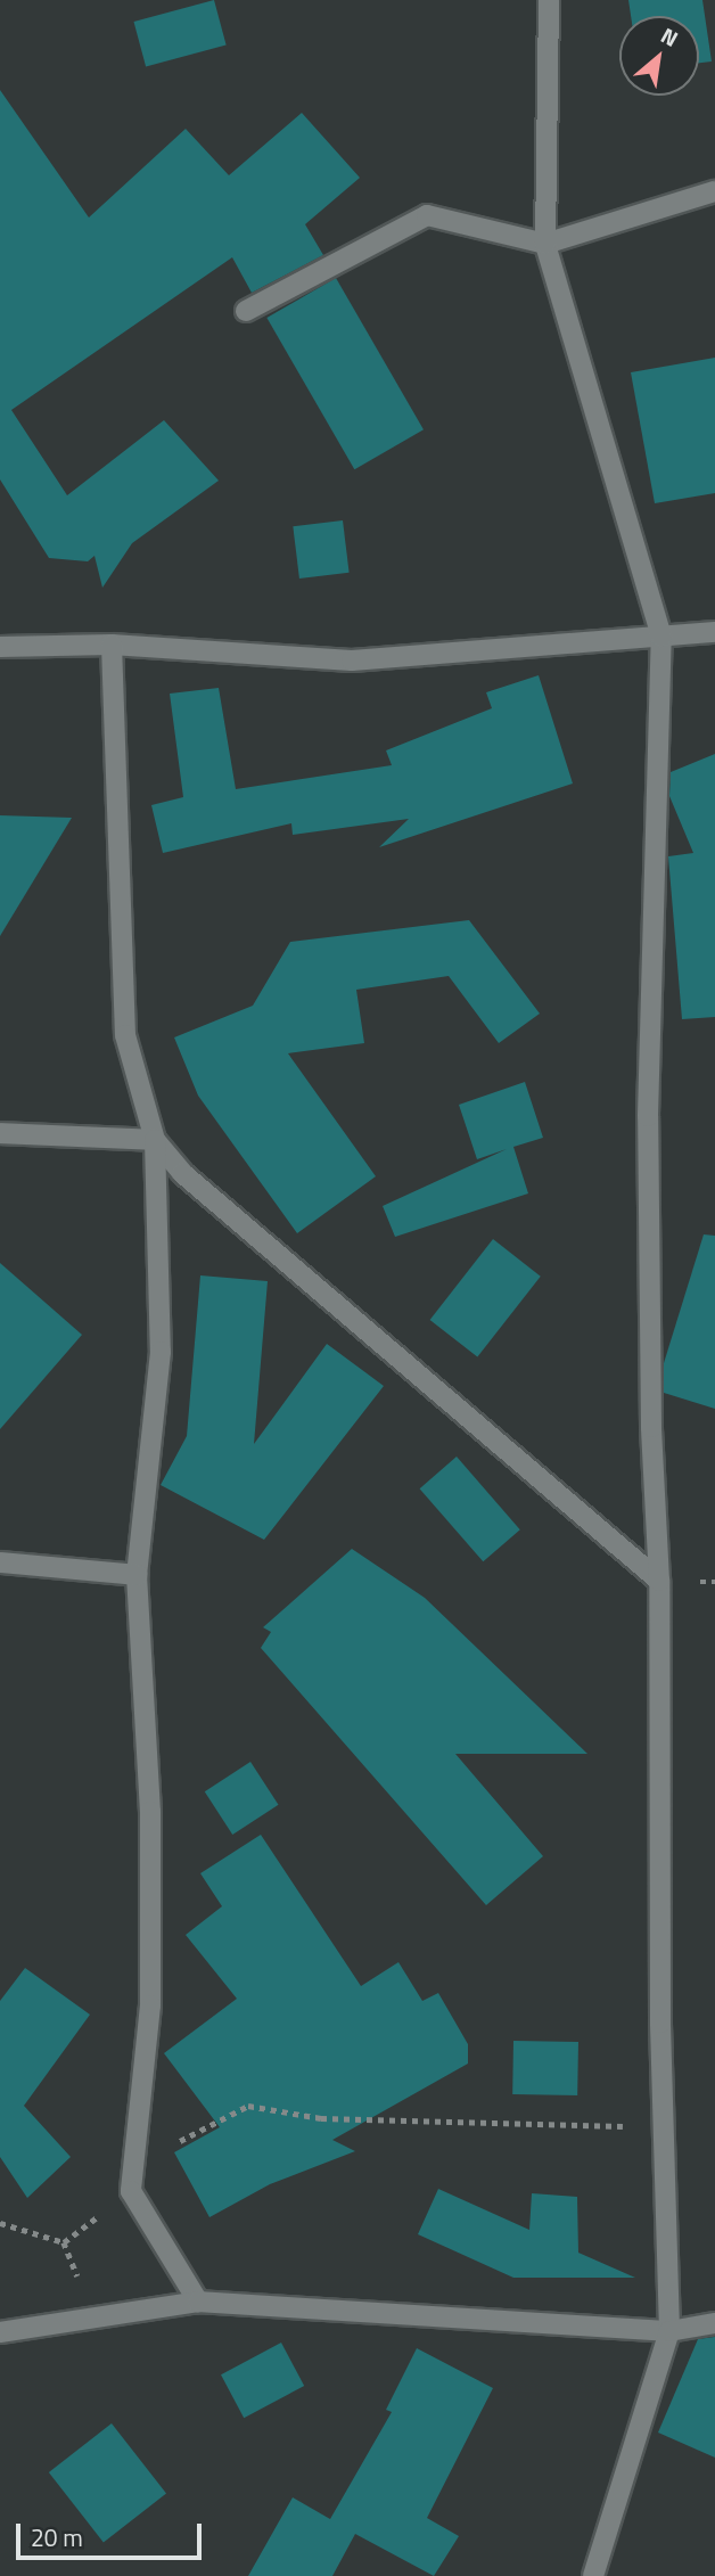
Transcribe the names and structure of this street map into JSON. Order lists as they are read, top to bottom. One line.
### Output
{"scale_bar":"20 m","north":"top right"}
